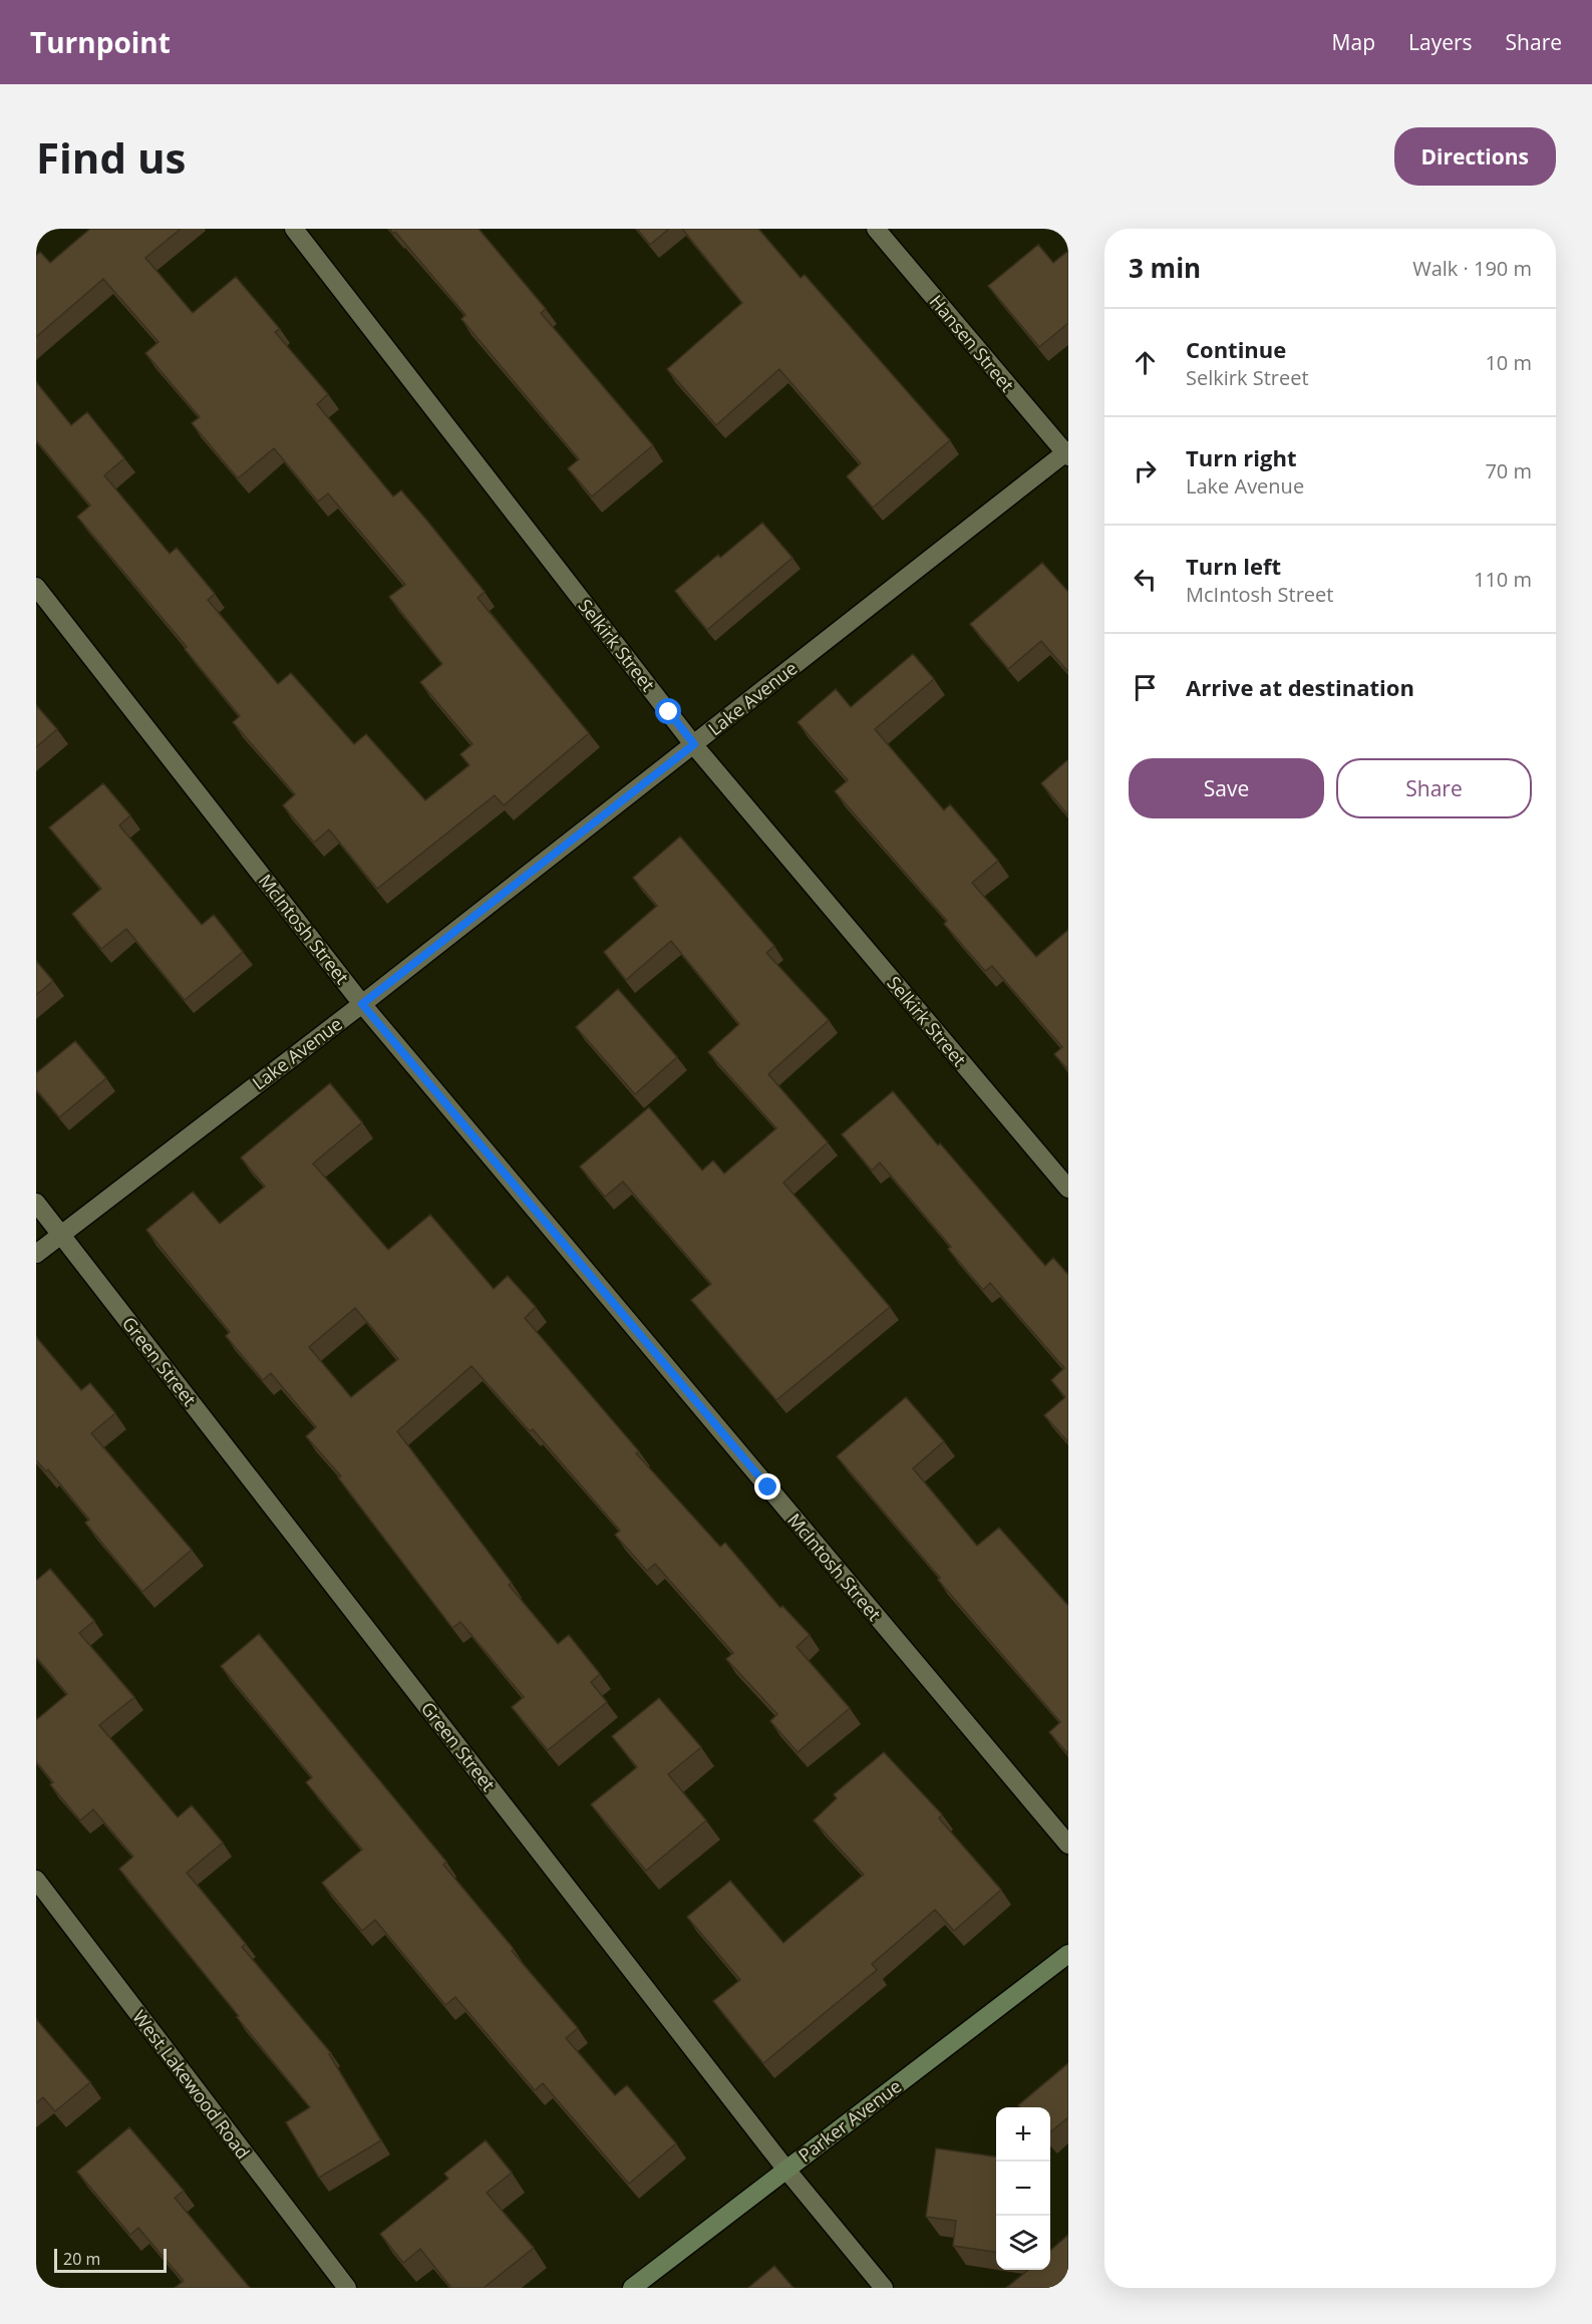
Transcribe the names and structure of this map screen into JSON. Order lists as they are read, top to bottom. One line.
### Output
{"streets":{"street":["Hansen Street","Selkirk Street","Lake Avenue","McIntosh Street","Green Street","West Lakewood Road","Parker Avenue"]},"crossings":[["Hansen Street","Lake Avenue"],["Selkirk Street","Lake Avenue"],["Lake Avenue","McIntosh Street"],["Lake Avenue","Green Street"],["Green Street","Parker Avenue"]],"scale_bar":"20 m","page":{"header":"Turnpoint","nav":["Map","Layers","Share"],"buttons":["Directions",["Save","Share"]],"title":"Find us","heading":["3 min","Walk · 190 m"],"list":[["Continue","Selkirk Street","10 m"],["Turn right","Lake Avenue","70 m"],["Turn left","McIntosh Street","110 m"],"Arrive at destination"],"map_buttons":["+","−"],"scale":"20 m"}}
